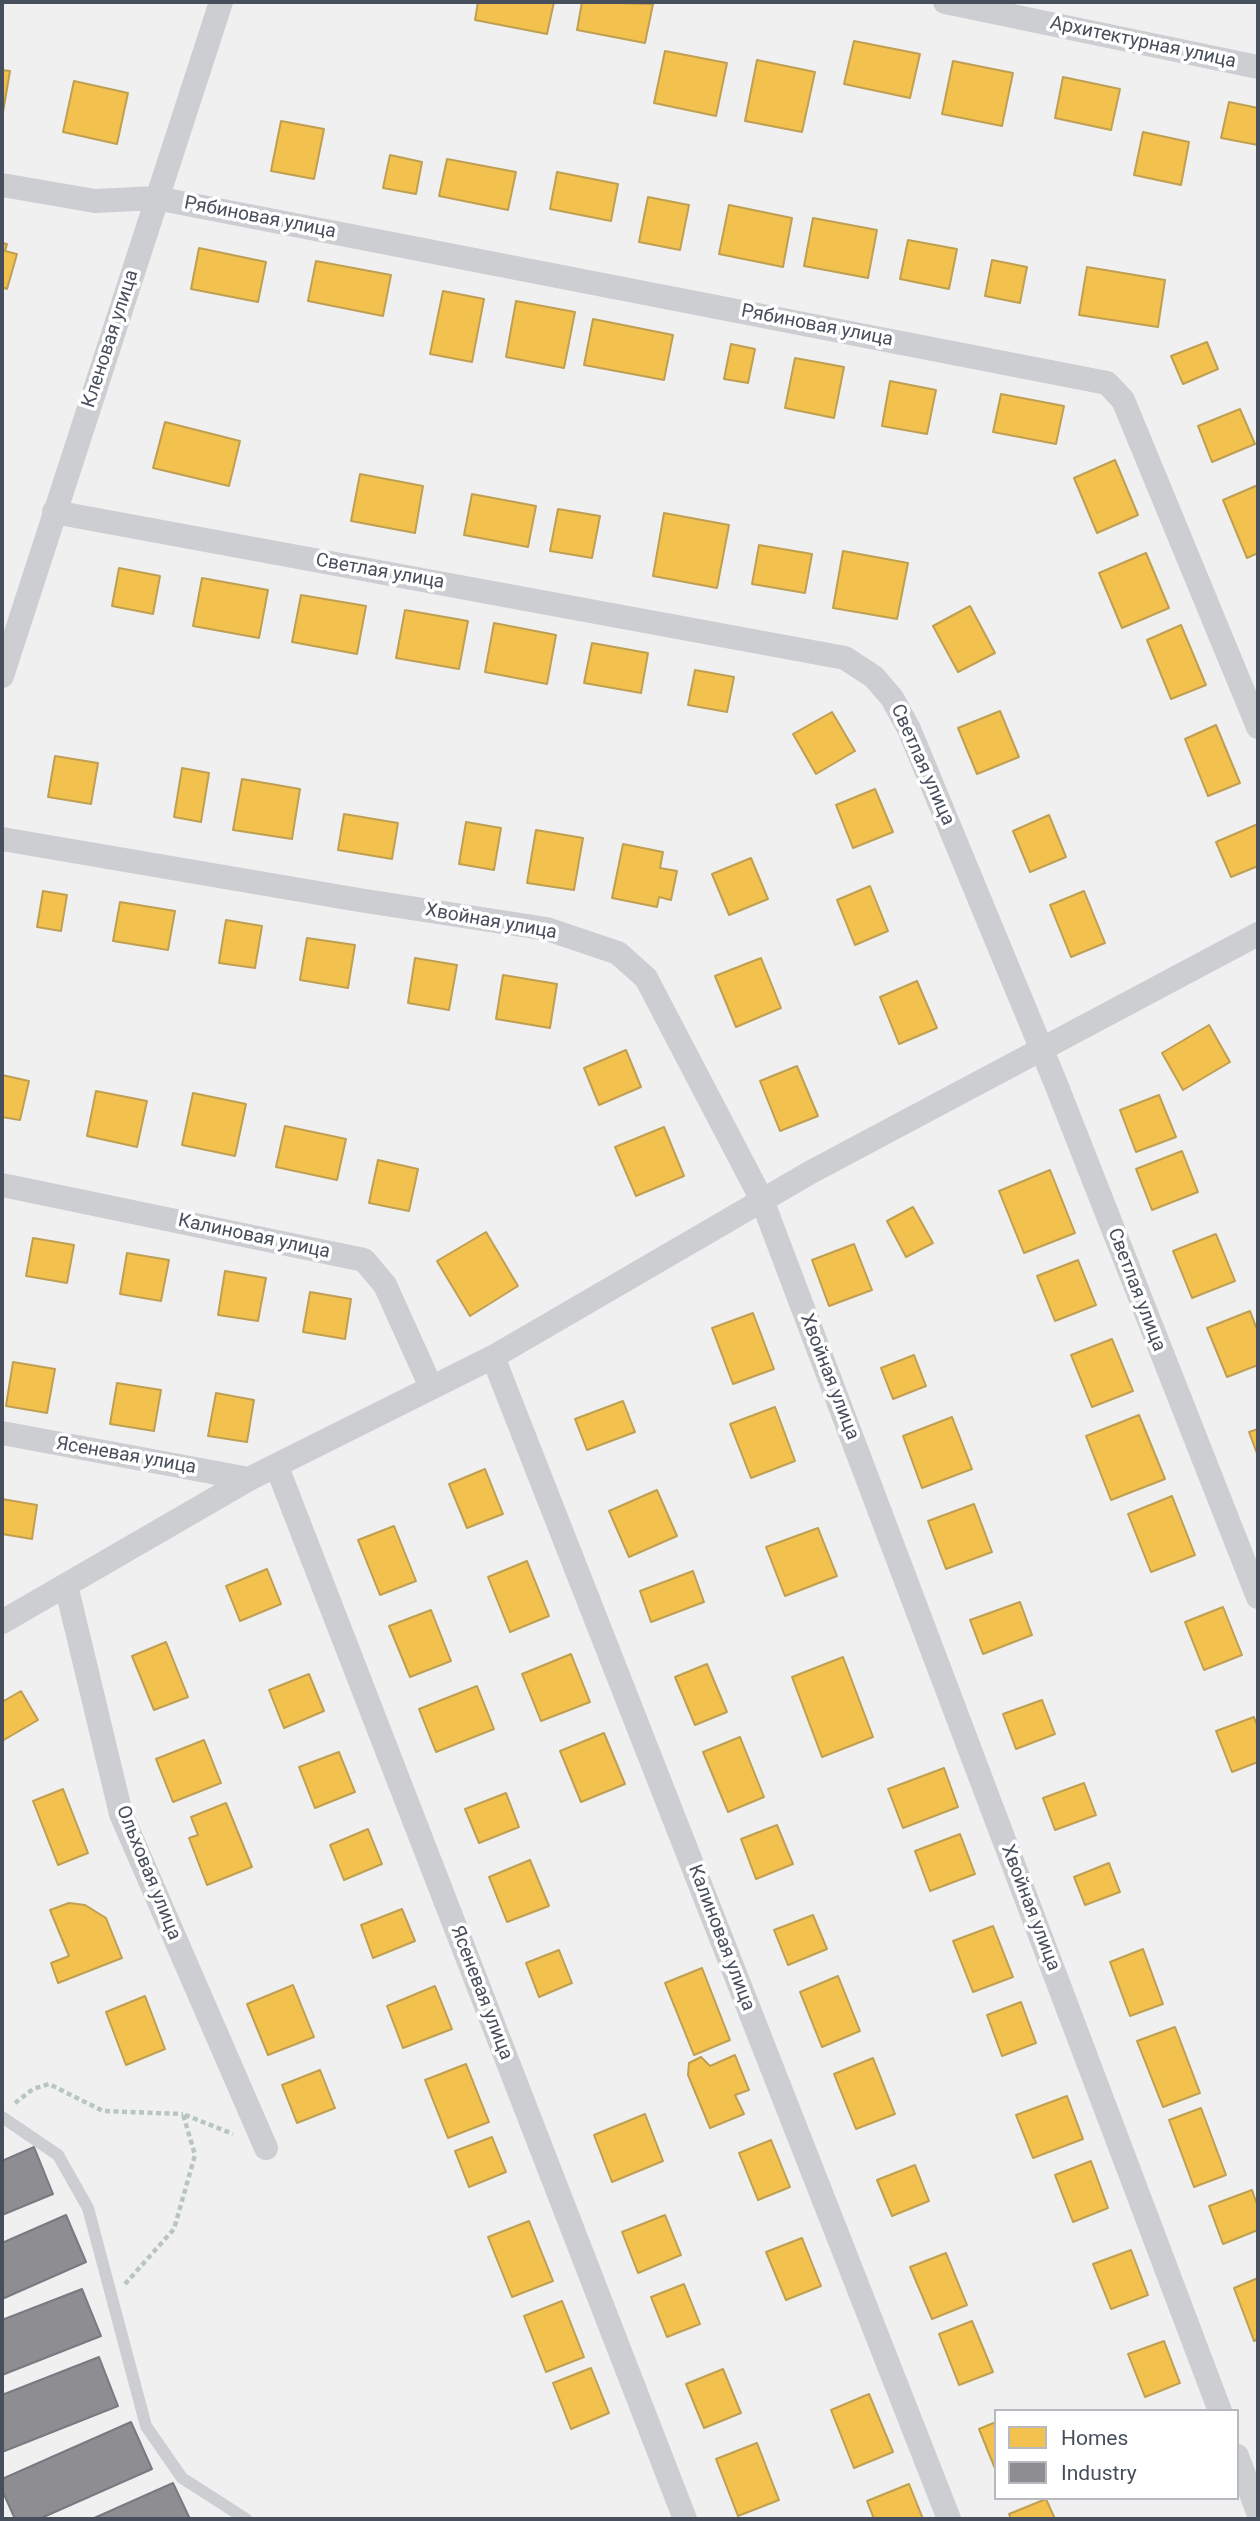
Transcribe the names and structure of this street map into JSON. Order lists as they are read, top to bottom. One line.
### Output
{"streets":{"street":["Архитектурная улица","Рябиновая улица","Кленовая улица","Светлая улица","Хвойная улица","Калиновая улица","Ясеневая улица","Ольховая улица"]},"crossings":[["Рябиновая улица","Кленовая улица"],["Кленовая улица","Светлая улица"]],"legend":["Homes","Industry"]}
